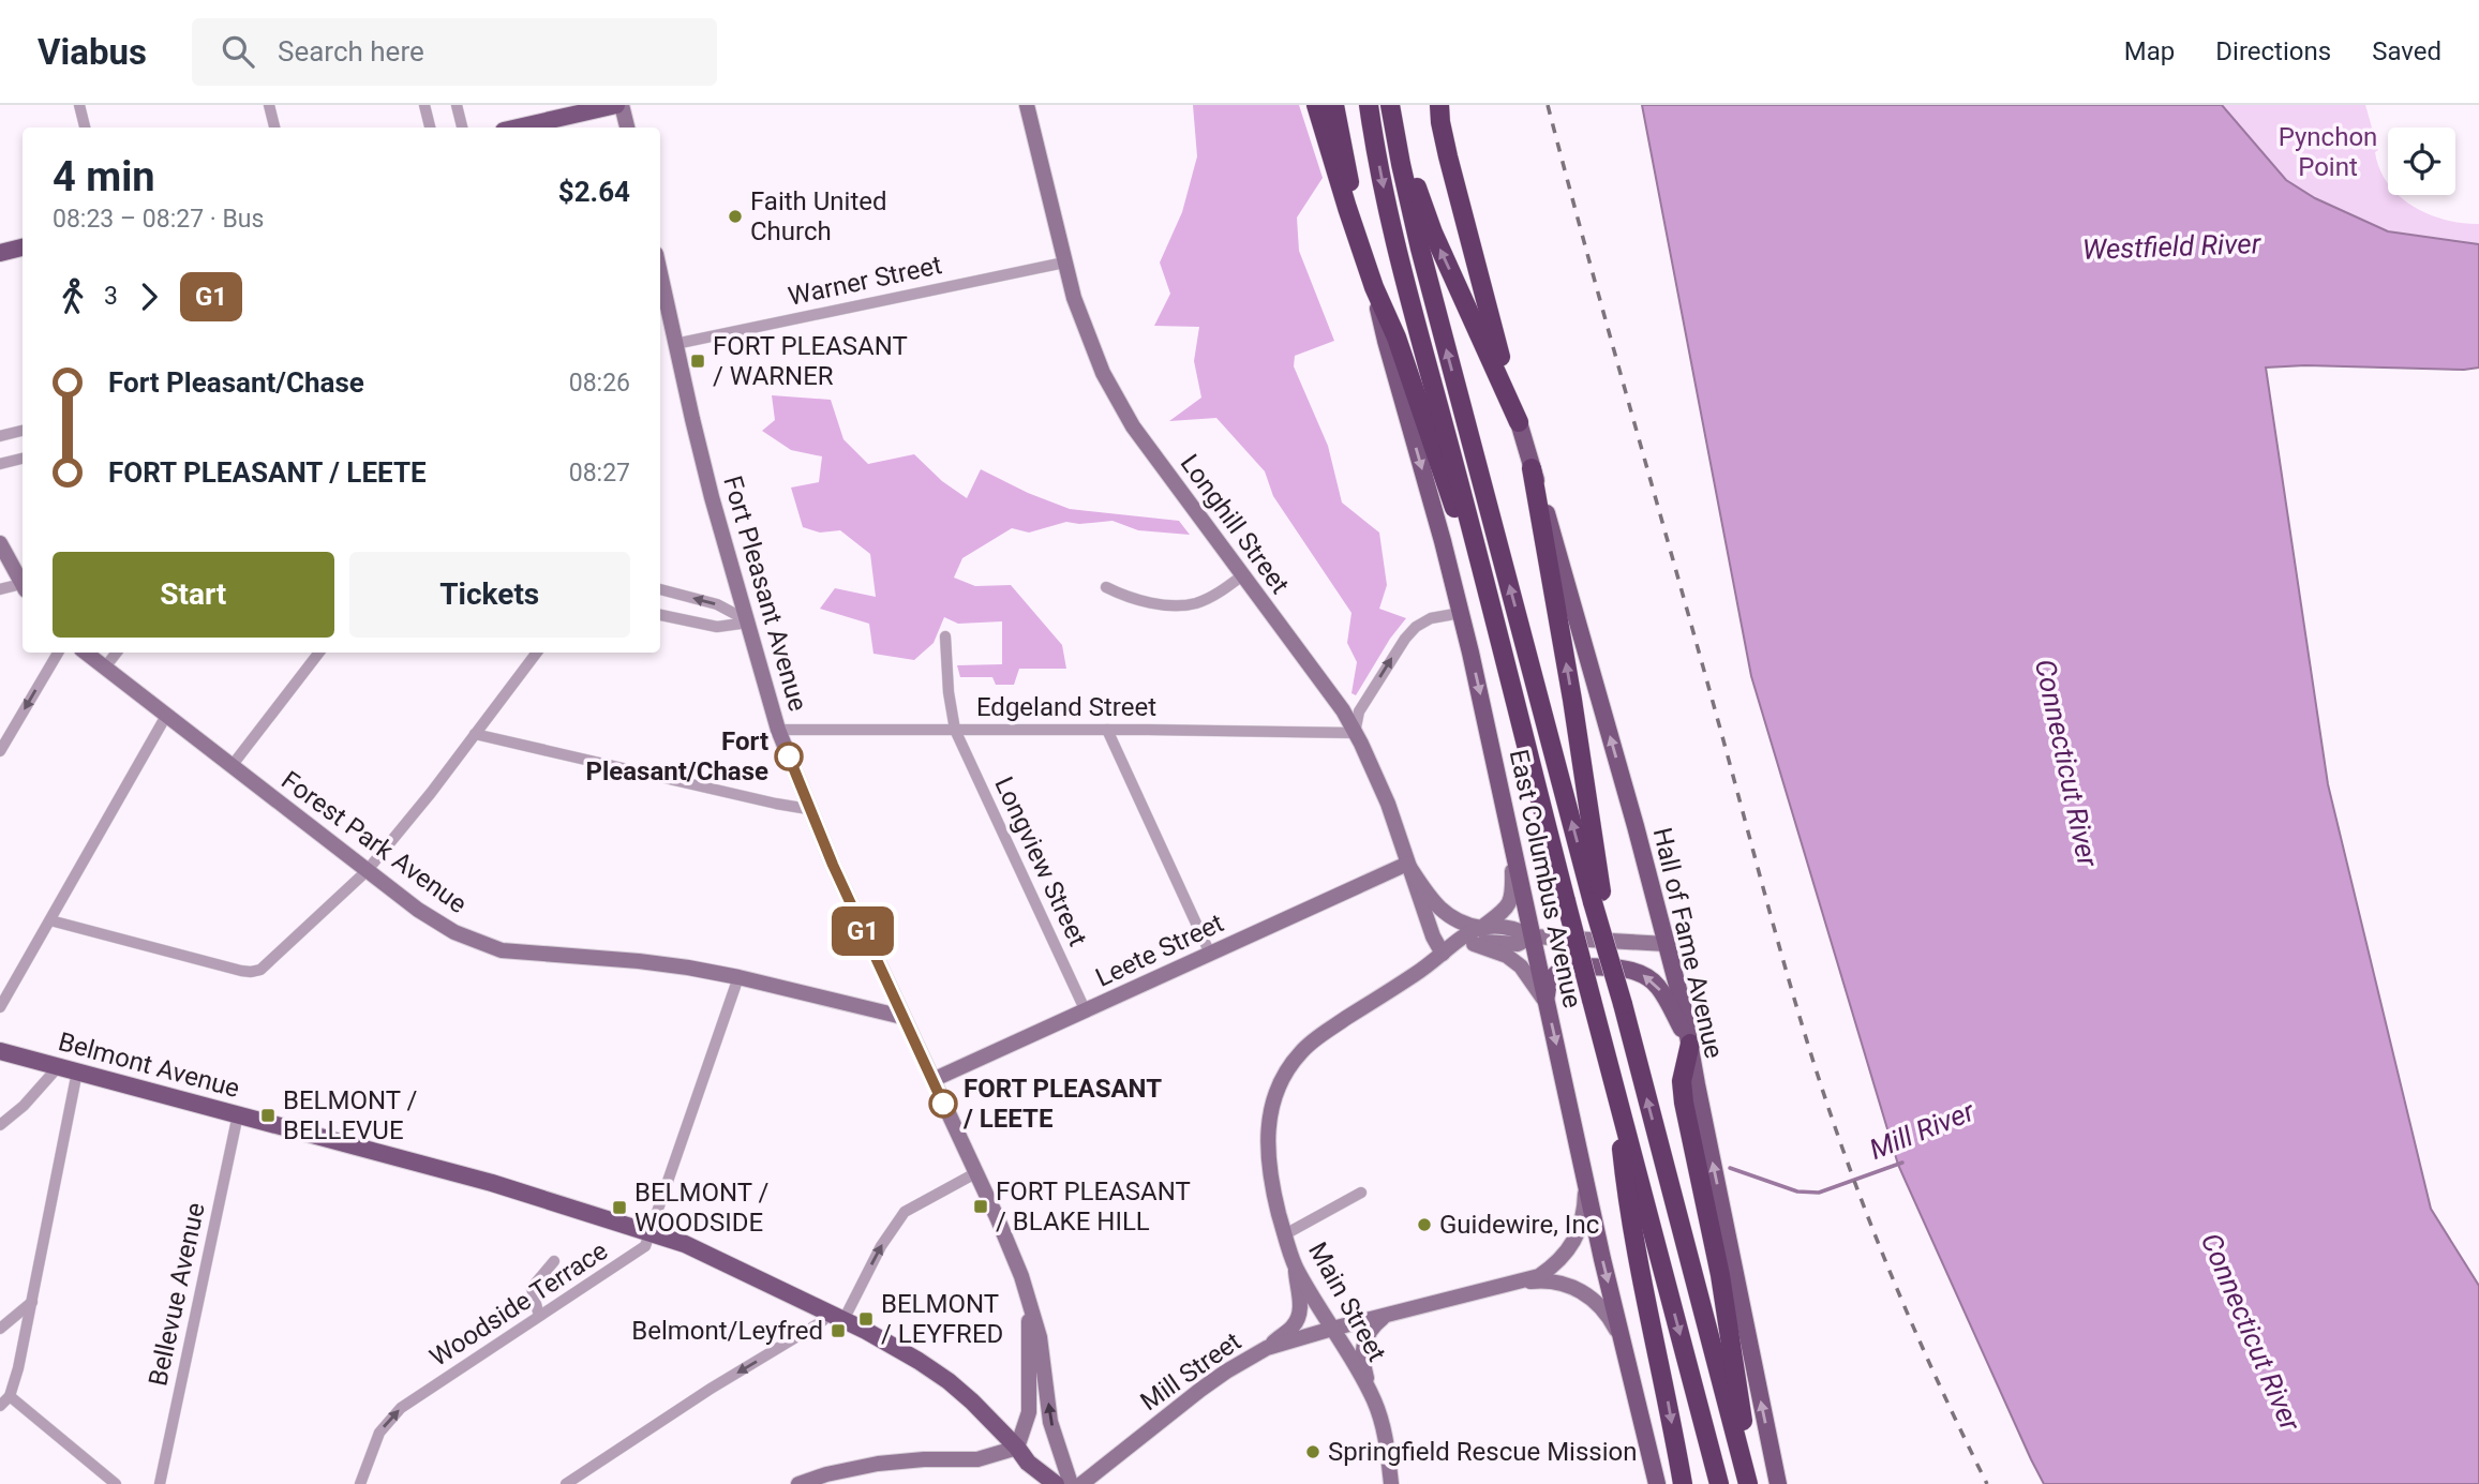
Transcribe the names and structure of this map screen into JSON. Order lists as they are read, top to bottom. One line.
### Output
{"streets":{"main road":["East Columbus Avenue","Hall of Fame Avenue","Belmont Avenue"],"street":["Warner Street","Longhill Street","Fort Pleasant Avenue","Edgeland Street","Forest Park Avenue","Longview Street","Leete Street","Bellevue Avenue","Main Street","Woodside Terrace","Mill Street"]},"crossings":[["Warner Street","Longhill Street"],["Warner Street","Fort Pleasant Avenue"],["Longhill Street","Edgeland Street"],["Longhill Street","Leete Street"],["Longhill Street","Main Street"],["Fort Pleasant Avenue","Edgeland Street"],["Fort Pleasant Avenue","Forest Park Avenue"],["Fort Pleasant Avenue","Leete Street"],["Fort Pleasant Avenue","Belmont Avenue"],["Edgeland Street","Longview Street"],["Forest Park Avenue","Woodside Terrace"],["Longview Street","Leete Street"],["East Columbus Avenue","Main Street"],["East Columbus Avenue","Mill Street"],["Hall of Fame Avenue","Main Street"],["Belmont Avenue","Bellevue Avenue"],["Belmont Avenue","Woodside Terrace"],["Main Street","Mill Street"]],"one_way":["East Columbus Avenue","Hall of Fame Avenue","Woodside Terrace"],"water":["Westfield River","Connecticut River","Mill River"],"parks":["Pynchon Point"],"places":{"other":["Faith United Church","Fort Pleasant/Chase","FORT PLEASANT / LEETE","Guidewire, Inc","Springfield Rescue Mission"],"transit":["FORT PLEASANT / WARNER","BELMONT / BELLEVUE","FORT PLEASANT / BLAKE HILL","BELMONT / WOODSIDE","BELMONT / LEYFRED","Belmont/Leyfred"]},"lines":["bus line G1"],"page":{"header":"Viabus","search":"Search here","nav":["Map","Directions","Saved"],"on_map":"G1","heading":["4 min","08:23 – 08:27 · Bus","$2.64"],"legs":["3","G1"],"list":[{"name":"Fort Pleasant/Chase","value":"08:26"},{"name":"FORT PLEASANT / LEETE","value":"08:27"}],"buttons":["Start","Tickets"]}}
